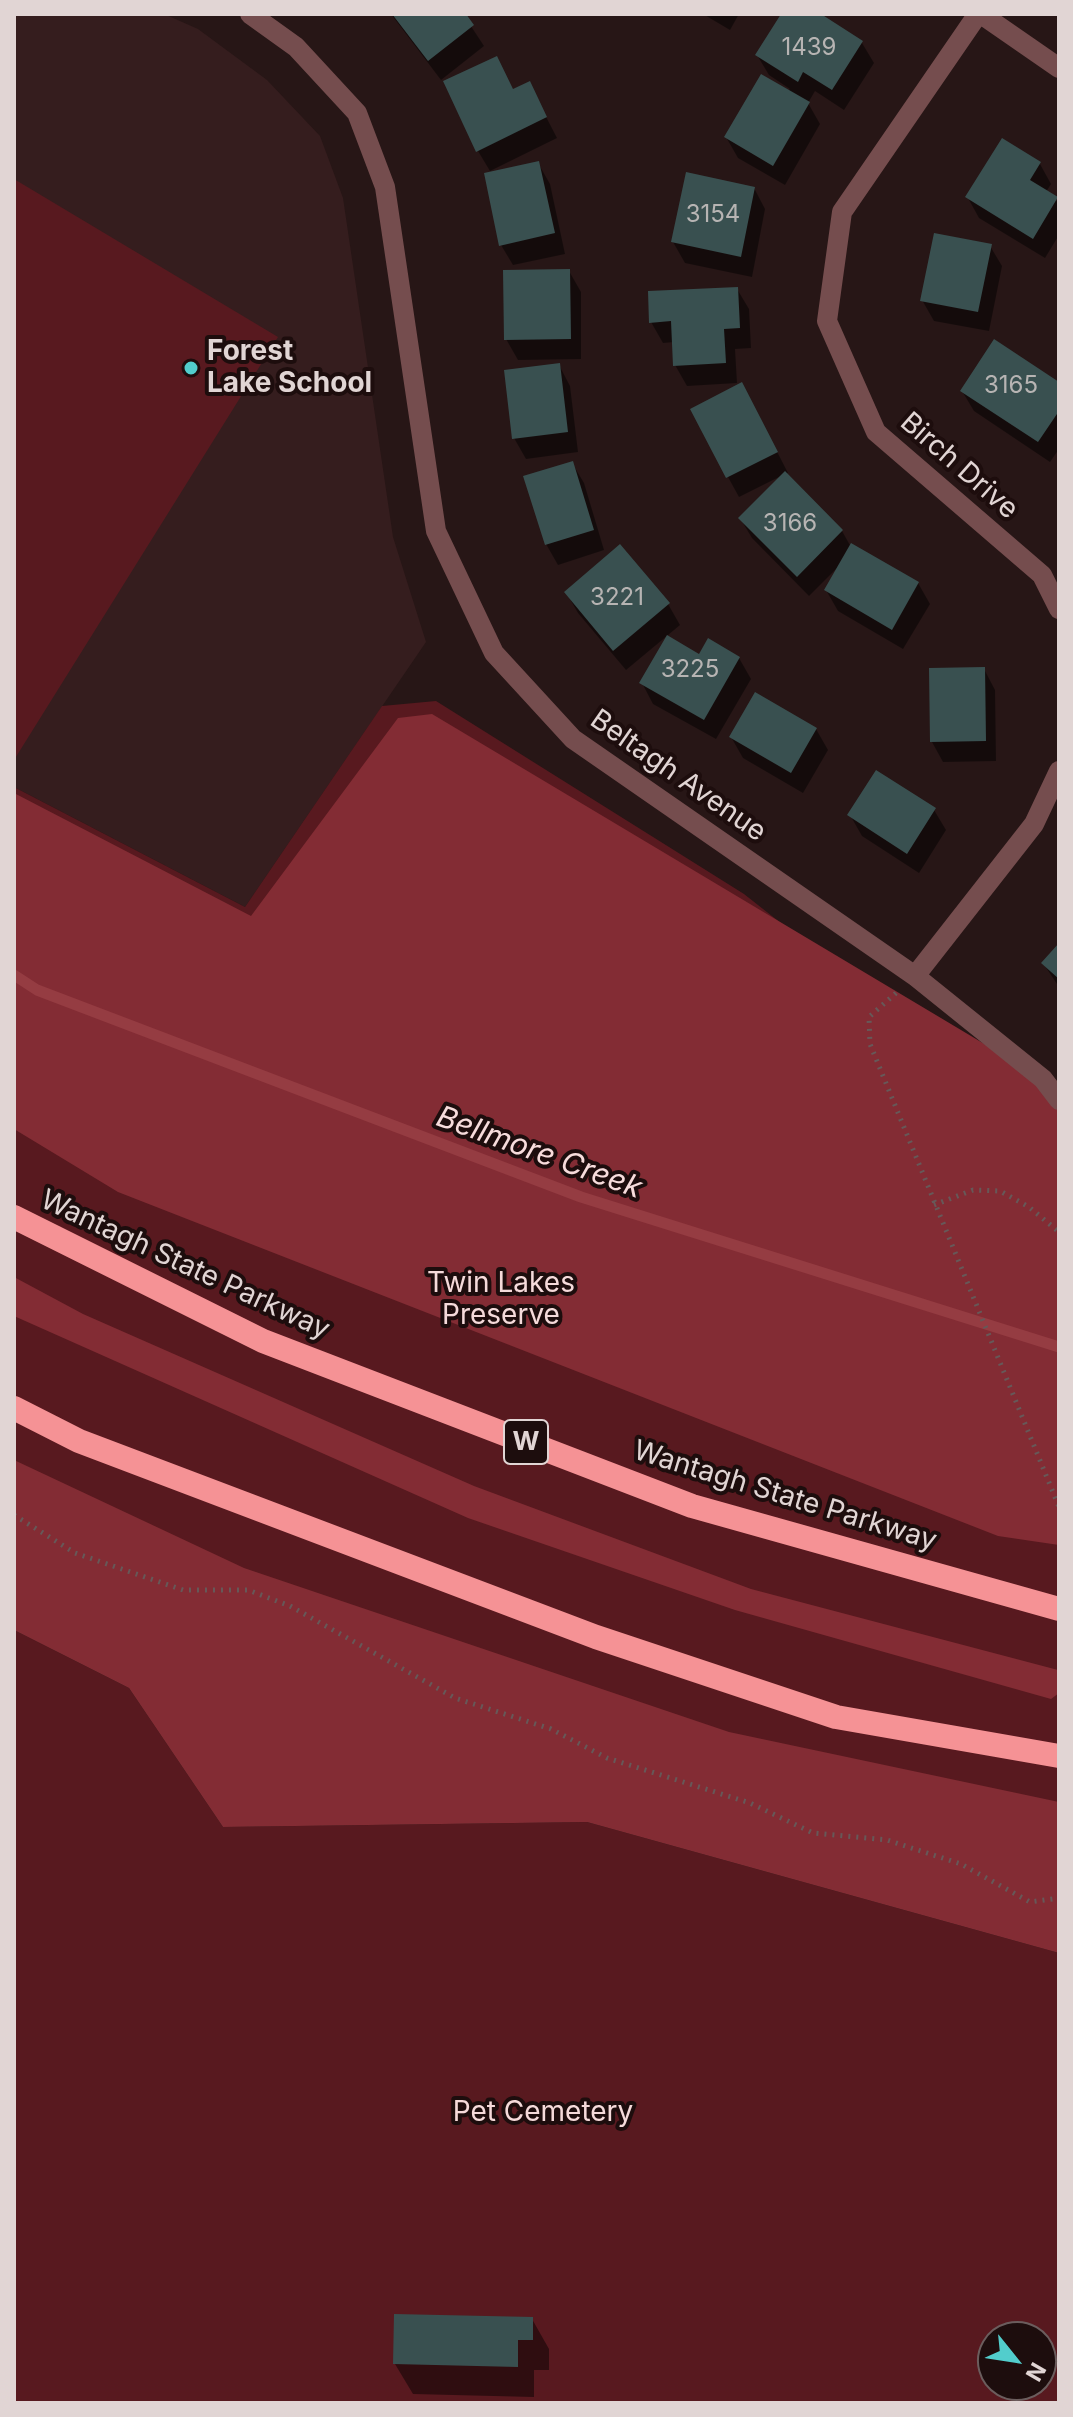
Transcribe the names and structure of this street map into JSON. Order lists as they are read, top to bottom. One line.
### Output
{"streets":{"highway":["Wantagh State Parkway","W"],"street":["Birch Drive","Beltagh Avenue"]},"water":["Bellmore Creek"],"parks":["Twin Lakes Preserve","Pet Cemetery"],"places":["Forest Lake School"],"house_numbers":["1439","3154","3165","3166","3221","3225"],"north":"bottom right"}
